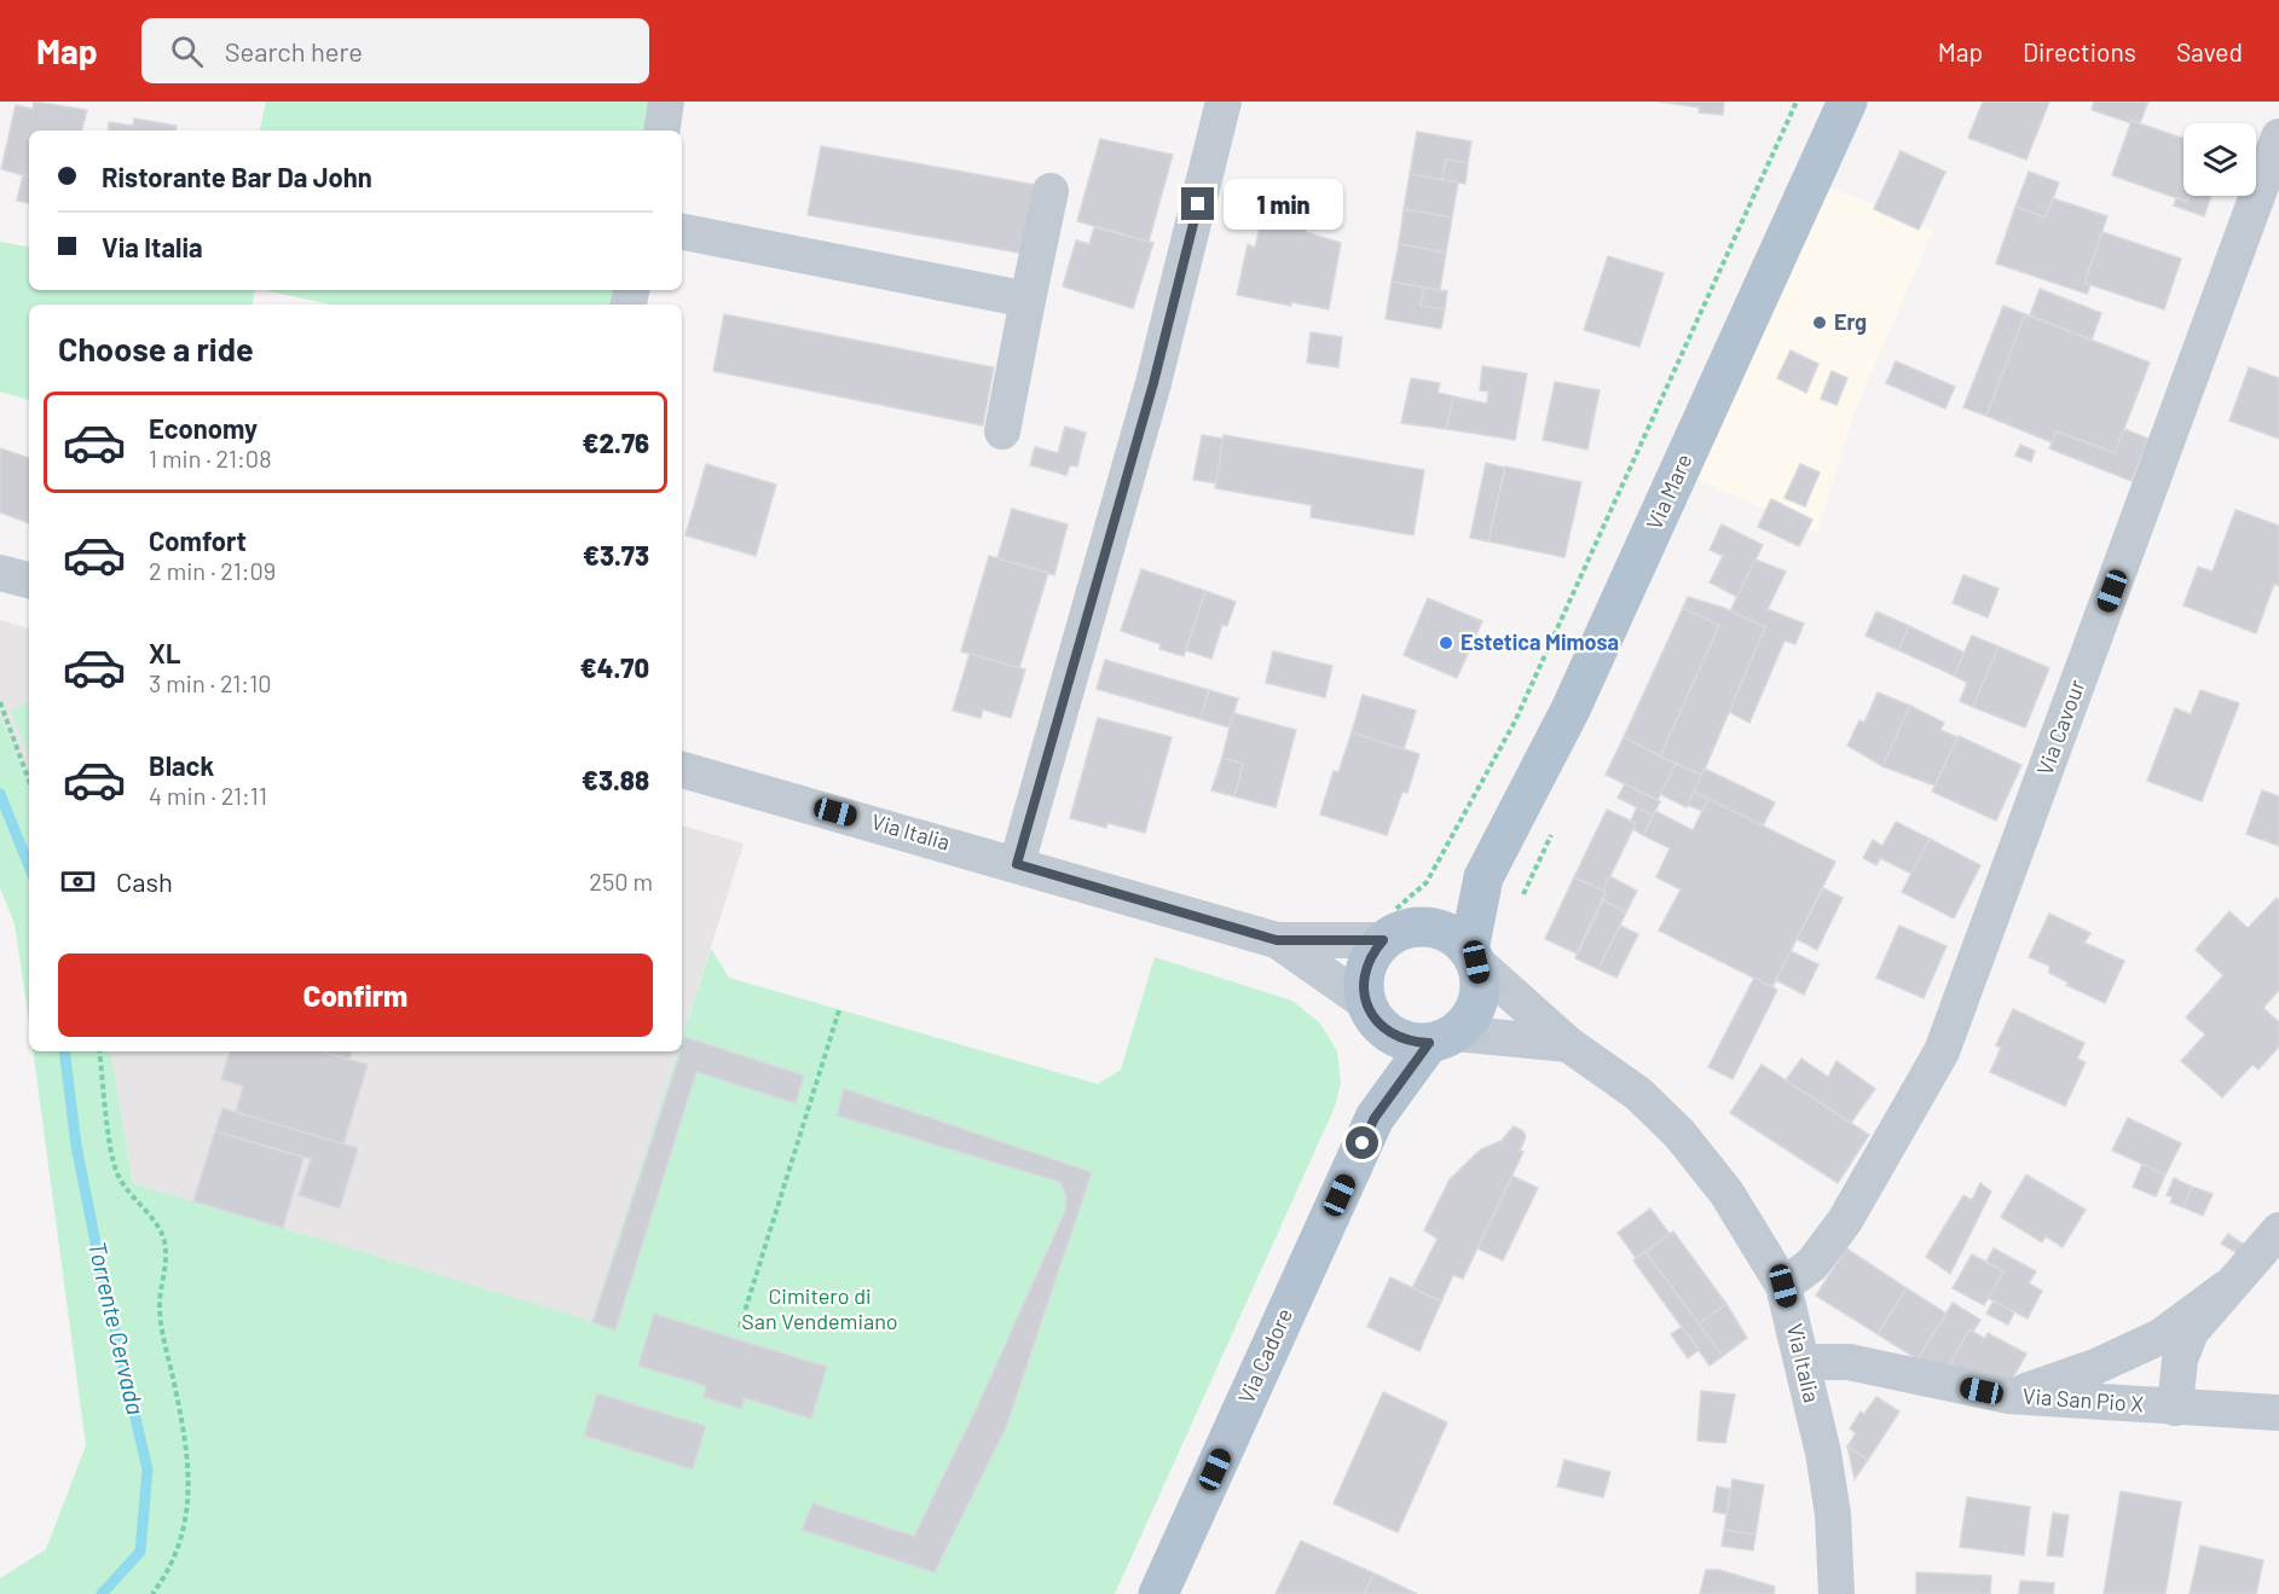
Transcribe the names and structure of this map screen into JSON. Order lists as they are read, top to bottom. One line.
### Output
{"streets":{"main road":["Via Mare","Via Cadore"],"street":["Via Cavour","Via Italia","Via San Pio X"]},"crossings":[["Via Mare","Via Italia"],["Via Mare","Via Cadore"],["Via Cavour","Via Italia"],["Via Italia","Via Cadore"],["Via Italia","Via San Pio X"]],"water":["Torrente Cervada"],"parks":["Cimitero di San Vendemiano"],"places":["Erg","Estetica Mimosa"],"page":{"header":"Map","search":"Search here","nav":["Map","Directions","Saved"],"banner":["Ristorante Bar Da John","Via Italia"],"bubble":"1 min","heading":"Choose a ride","list":[{"name":"Economy","note":"1 min · 21:08","value":"€2.76"},{"name":"Comfort","note":"2 min · 21:09","value":"€3.73"},{"name":"XL","note":"3 min · 21:10","value":"€4.70"},{"name":"Black","note":"4 min · 21:11","value":"€3.88"}],"pay":["Cash","250 m"],"buttons":"Confirm"}}
